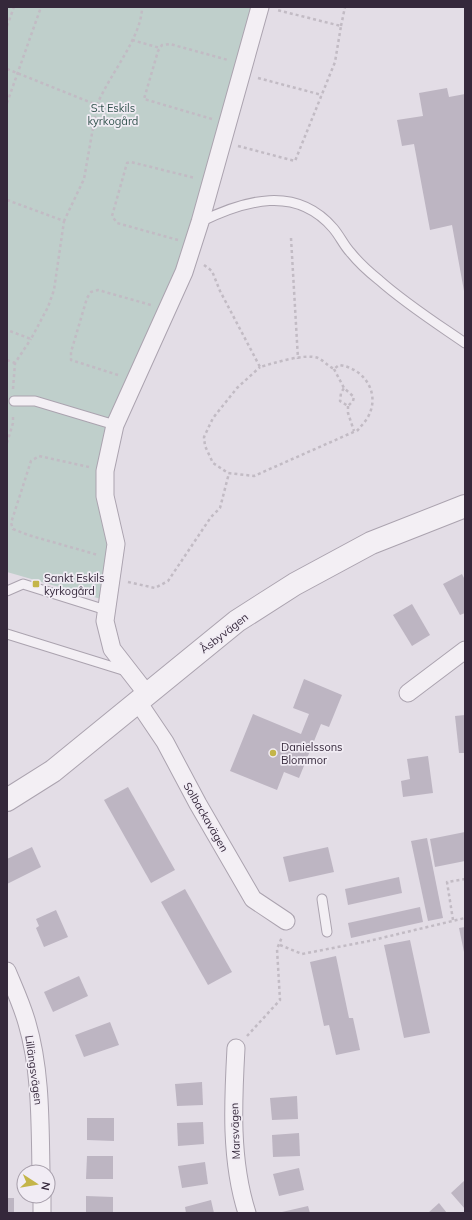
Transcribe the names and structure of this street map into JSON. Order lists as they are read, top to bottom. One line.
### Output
{"streets":{"street":["Åsbyvägen","Solbackavägen","Lillängsvägen","Marsvägen"]},"crossings":[["Åsbyvägen","Solbackavägen"]],"parks":["S:t Eskils kyrkogård"],"places":{"transit":["Sankt Eskils kyrkogård"],"other":["Danielssons Blommor"]},"north":"right"}
